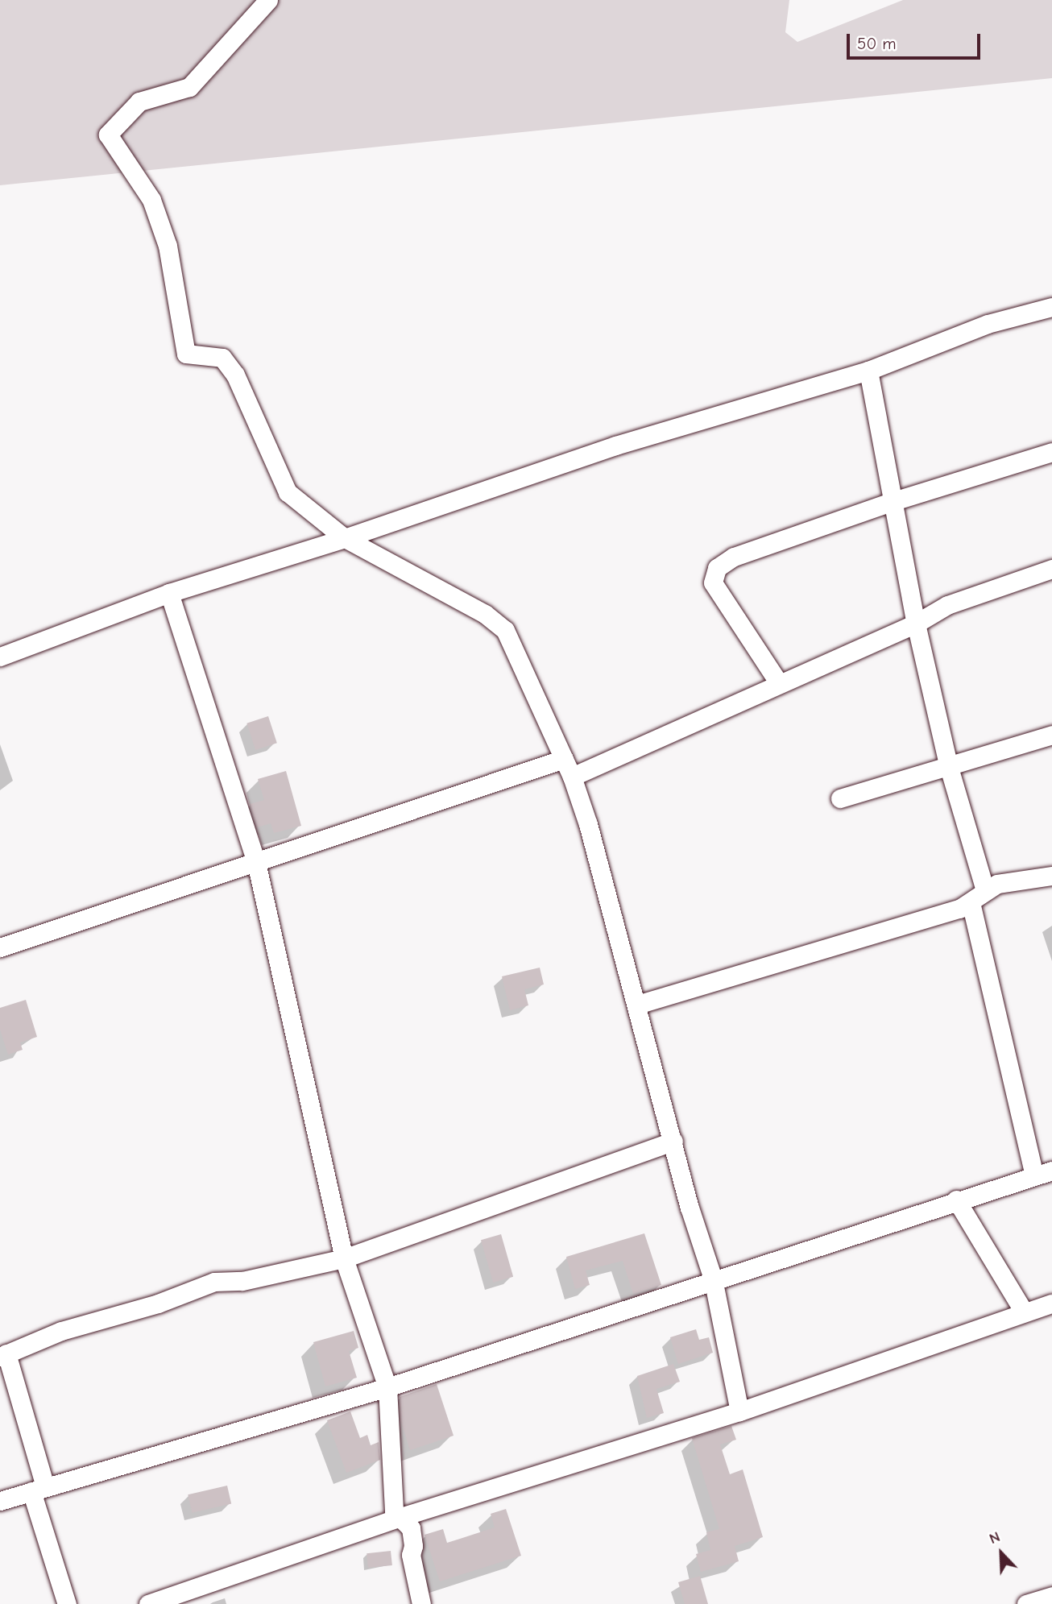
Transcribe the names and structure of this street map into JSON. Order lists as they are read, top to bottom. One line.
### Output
{"scale_bar":"50 m","north":"top left"}
